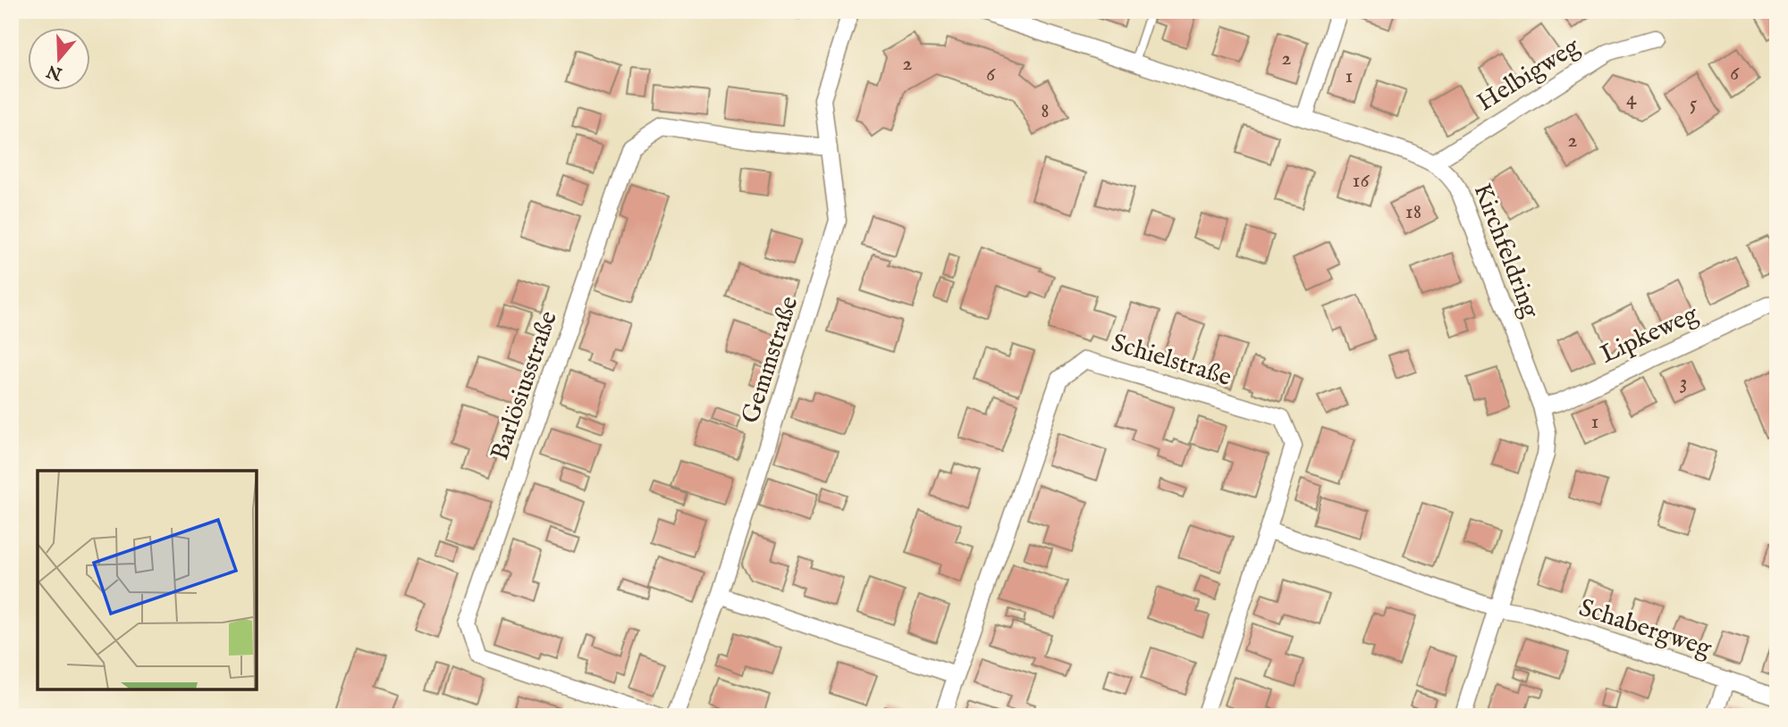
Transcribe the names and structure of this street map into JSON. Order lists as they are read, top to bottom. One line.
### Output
{"streets":{"street":["Helbigweg","Kirchfeldring","Lipkeweg","Gemmstraße","Schielstraße","Barlösiusstraße","Schabergweg"]},"crossings":[["Helbigweg","Kirchfeldring"],["Kirchfeldring","Lipkeweg"],["Kirchfeldring","Schabergweg"],["Gemmstraße","Barlösiusstraße"]],"house_numbers":["2","2","6","6","1","4","5","8","2","16","18","3","1"],"north":"bottom"}
